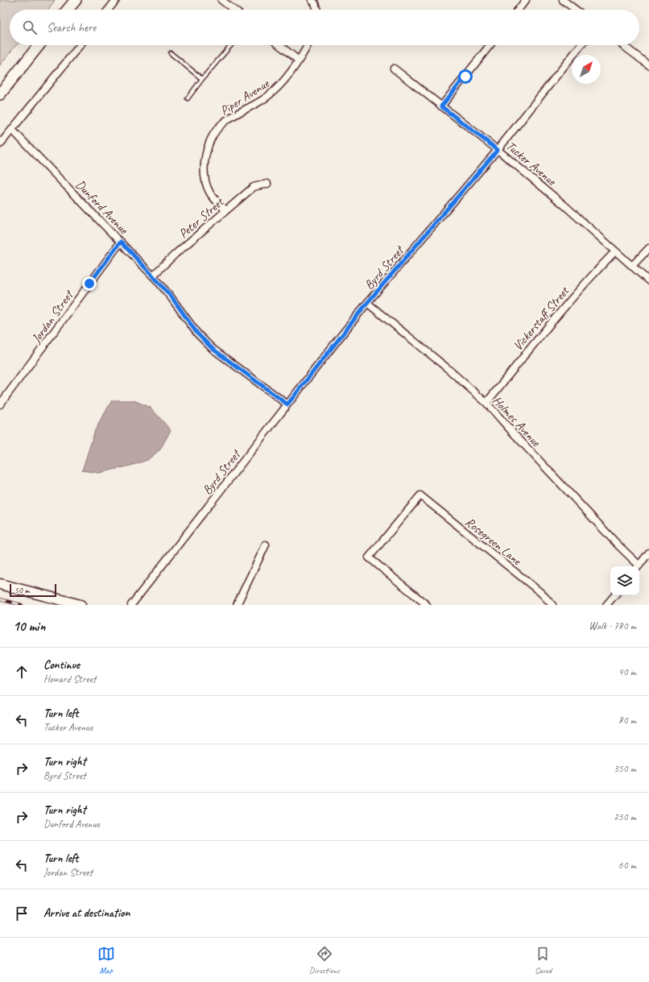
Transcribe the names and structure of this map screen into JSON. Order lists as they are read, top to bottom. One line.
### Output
{"streets":{"street":["Piper Avenue","Tucker Avenue","Dunford Avenue","Peter Street","Byrd Street","Jordan Street","Vickerstaff Street","Holmes Avenue","Rosegreen Lane"]},"crossings":[["Piper Avenue","Peter Street"],["Tucker Avenue","Byrd Street"],["Tucker Avenue","Vickerstaff Street"],["Dunford Avenue","Peter Street"],["Dunford Avenue","Byrd Street"],["Dunford Avenue","Jordan Street"],["Byrd Street","Holmes Avenue"],["Vickerstaff Street","Holmes Avenue"]],"scale_bar":"50 m","north":"top right","page":{"search":"Search here","scale":"50 m","heading":["10 min","Walk · 780 m"],"list":[["Continue","Howard Street","40 m"],["Turn left","Tucker Avenue","80 m"],["Turn right","Byrd Street","350 m"],["Turn right","Dunford Avenue","250 m"],["Turn left","Jordan Street","60 m"],"Arrive at destination"],"nav":["Map","Directions","Saved"]}}
